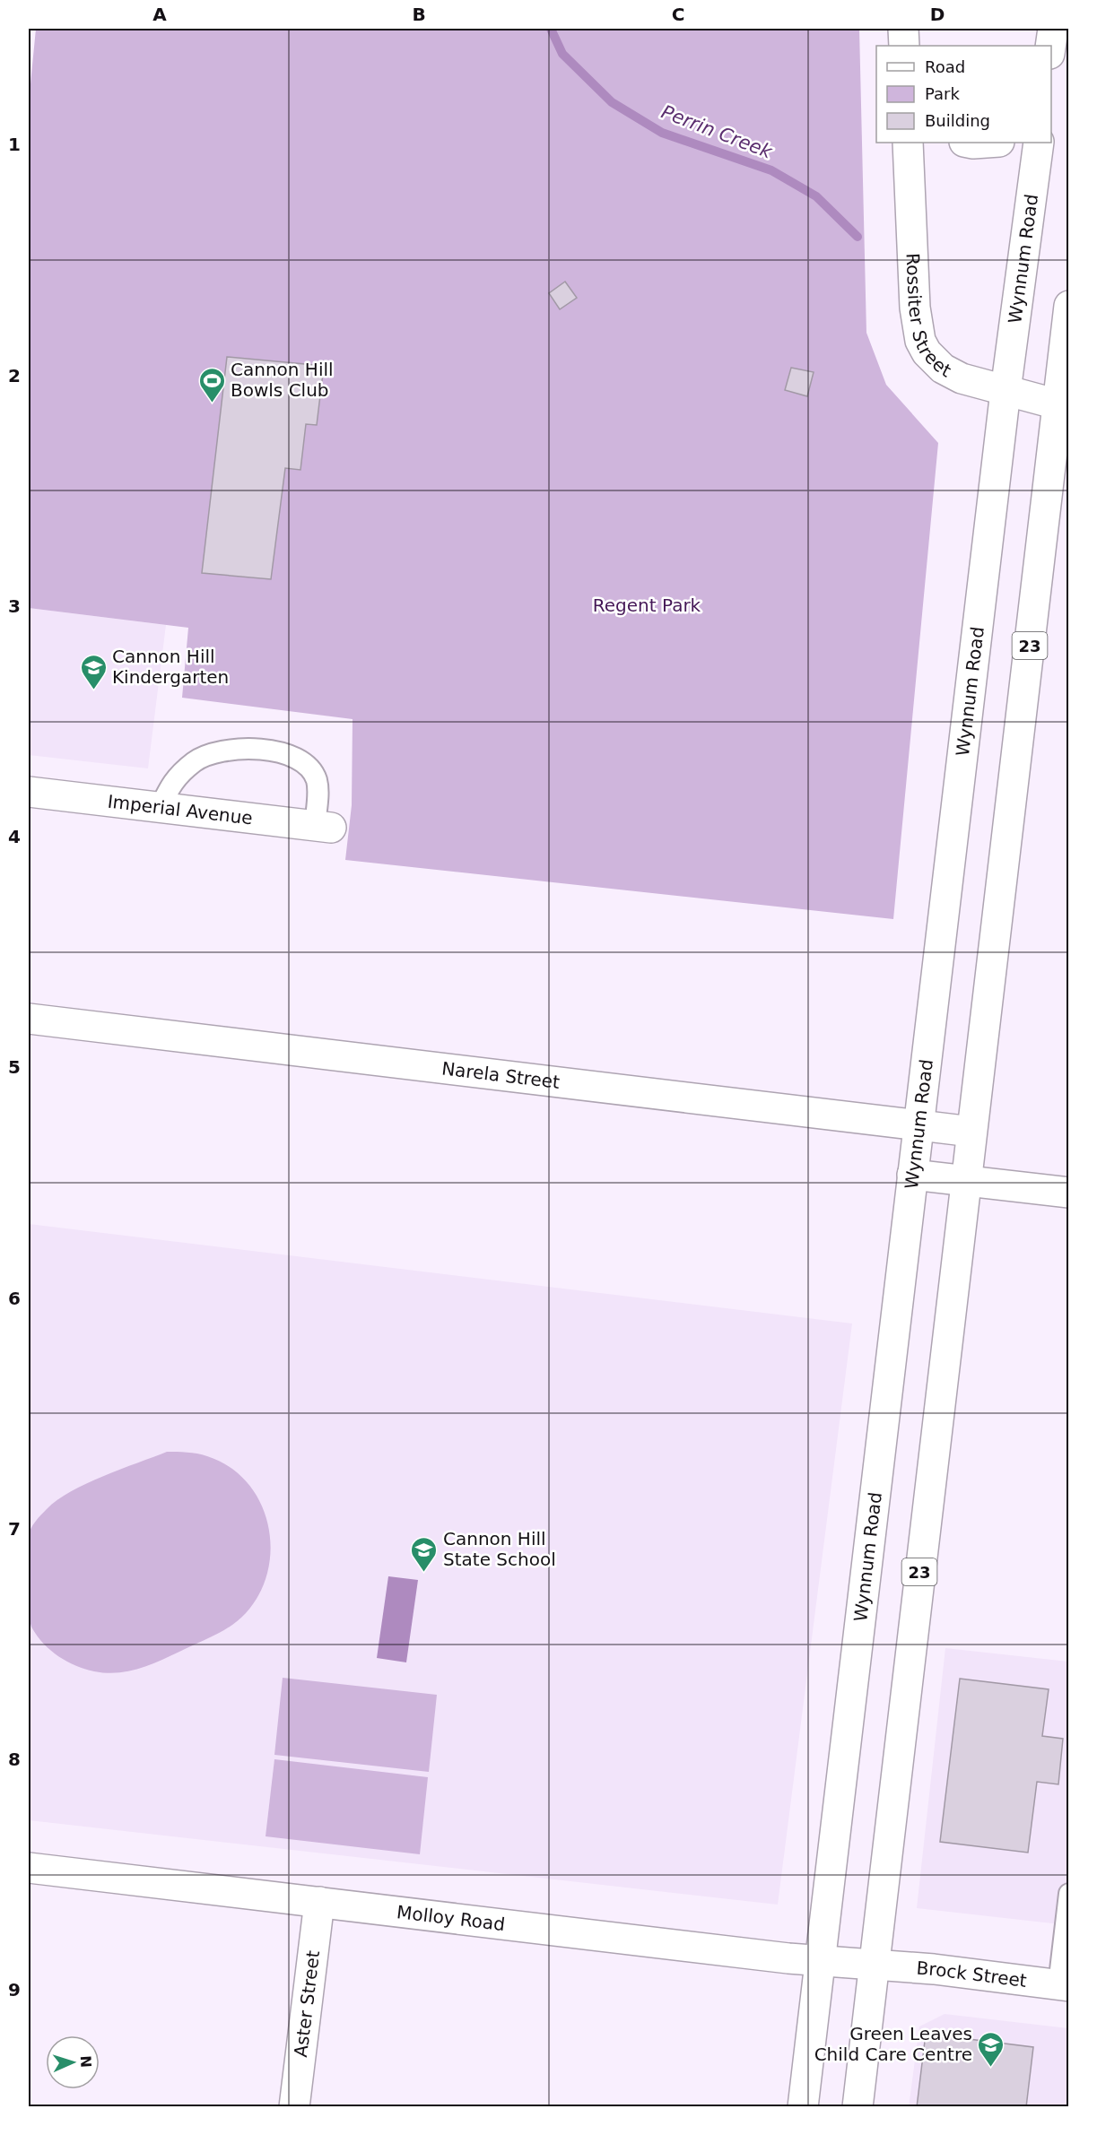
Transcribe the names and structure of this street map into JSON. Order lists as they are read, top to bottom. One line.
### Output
{"streets":{"main road":["Wynnum Road","Rossiter Street","23","Imperial Avenue","Narela Street","Molloy Road","Brock Street","Aster Street"]},"crossings":[["Wynnum Road","Rossiter Street"],["Wynnum Road","Narela Street"],["Wynnum Road","Molloy Road"],["Rossiter Street","23"],["23","Narela Street"],["23","Molloy Road"],["23","Brock Street"],["Molloy Road","Brock Street"],["Molloy Road","Aster Street"]],"water":["Perrin Creek"],"parks":["Regent Park"],"places":{"sports":["Cannon Hill Bowls Club"],"school or university":["Cannon Hill Kindergarten","Cannon Hill State School","Green Leaves Child Care Centre"]},"legend":["Road","Park","Building"],"north":"right","grid":{"columns":["A","B","C","D"],"rows":["1","2","3","4","5","6","7","8","9"]}}
